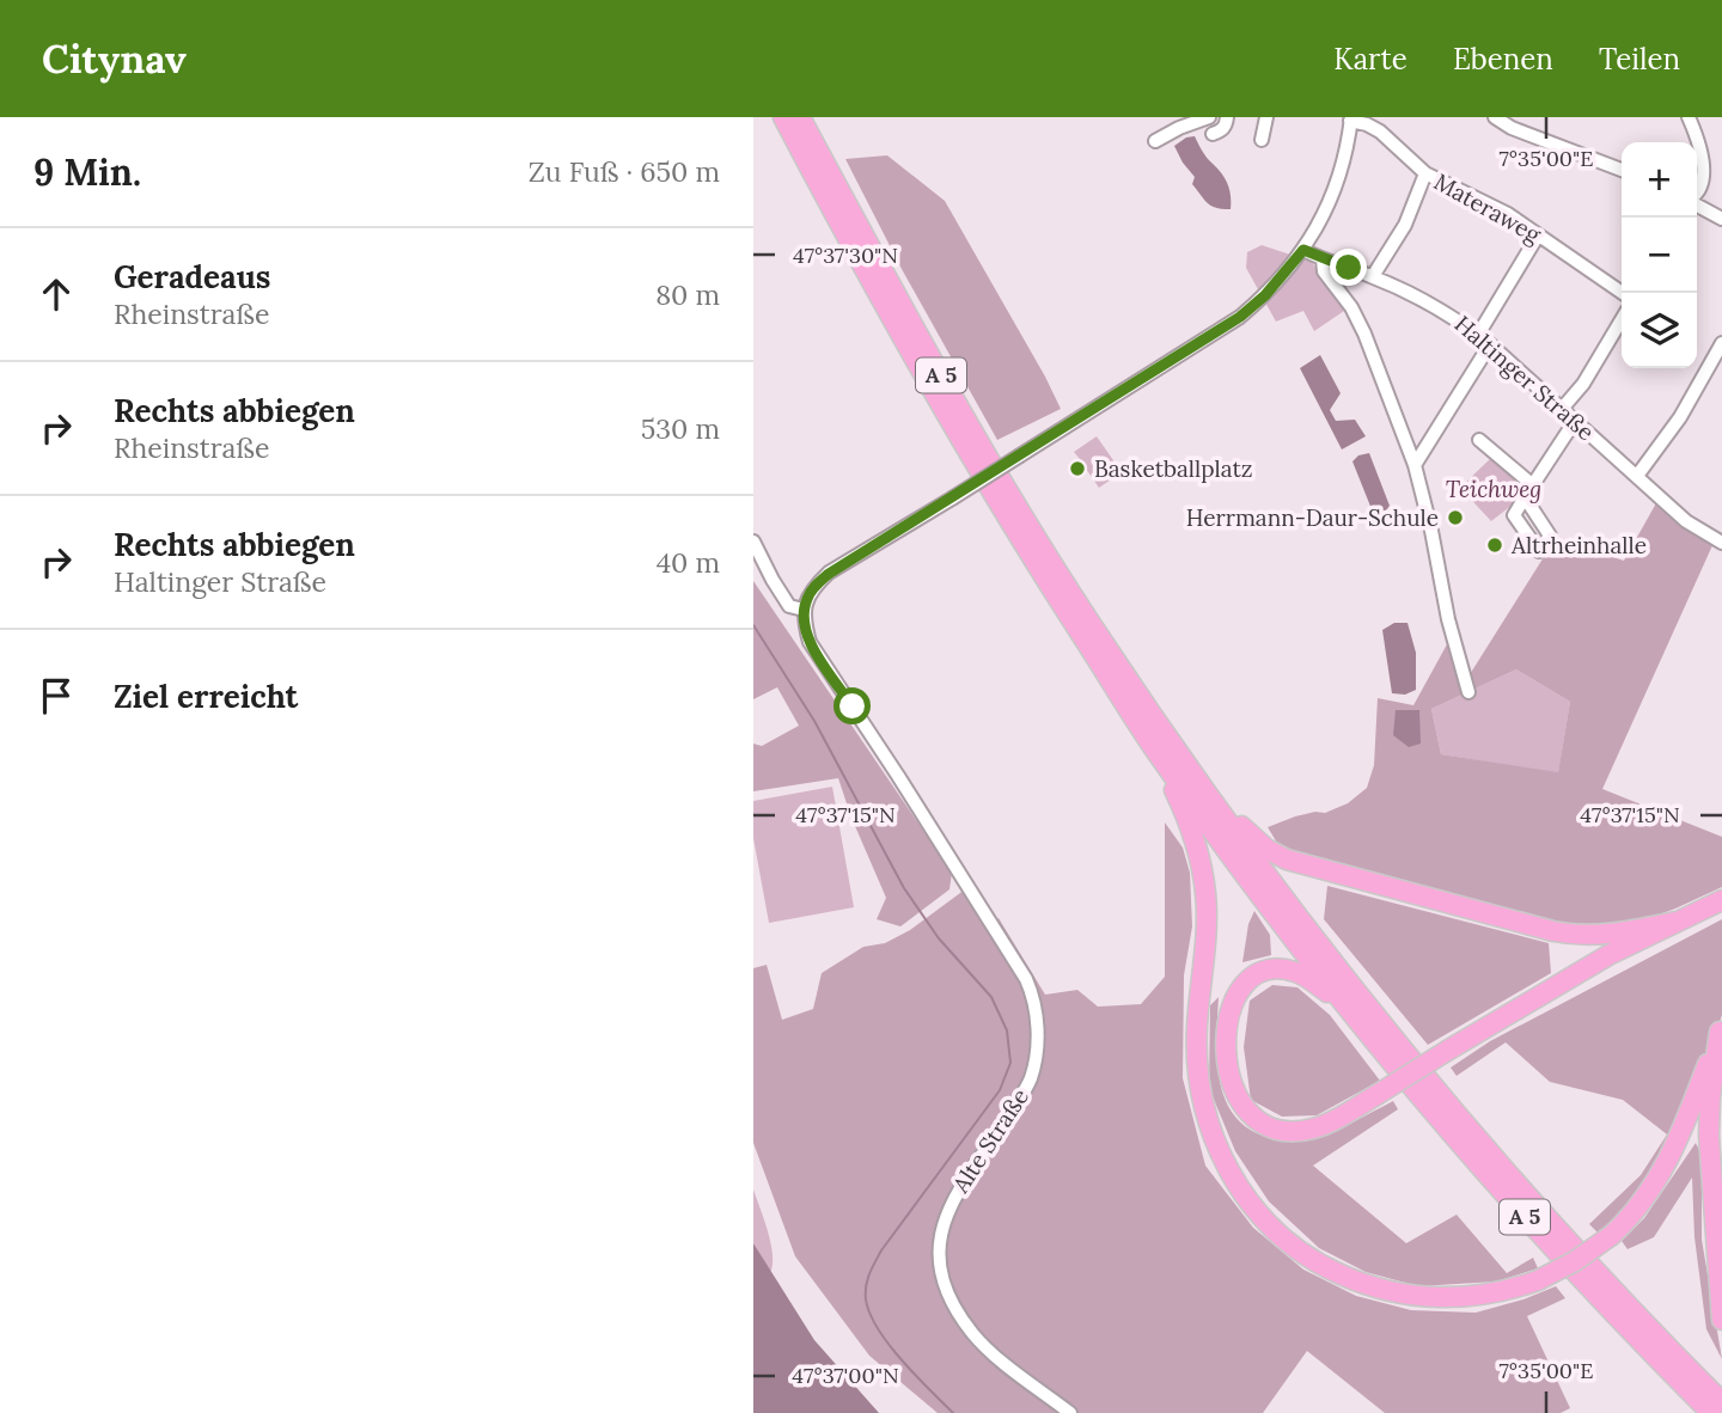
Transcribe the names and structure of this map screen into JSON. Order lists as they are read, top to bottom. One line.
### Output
{"streets":{"highway":["A 5"],"street":["Materaweg","Haltinger Straße","Alte Straße"]},"parks":["Teichweg"],"places":["Basketballplatz","Herrmann-Daur-Schule","Altrheinhalle"],"page":{"header":"Citynav","nav":["Karte","Ebenen","Teilen"],"heading":["9 Min.","Zu Fuß · 650 m"],"map_buttons":["+","−"],"list":[["Geradeaus","Rheinstraße","80 m"],["Rechts abbiegen","Rheinstraße","530 m"],["Rechts abbiegen","Haltinger Straße","40 m"],"Ziel erreicht"]},"coordinates":["7°35'00\"E","47°37'30\"N","47°37'15\"N","47°37'00\"N"]}
